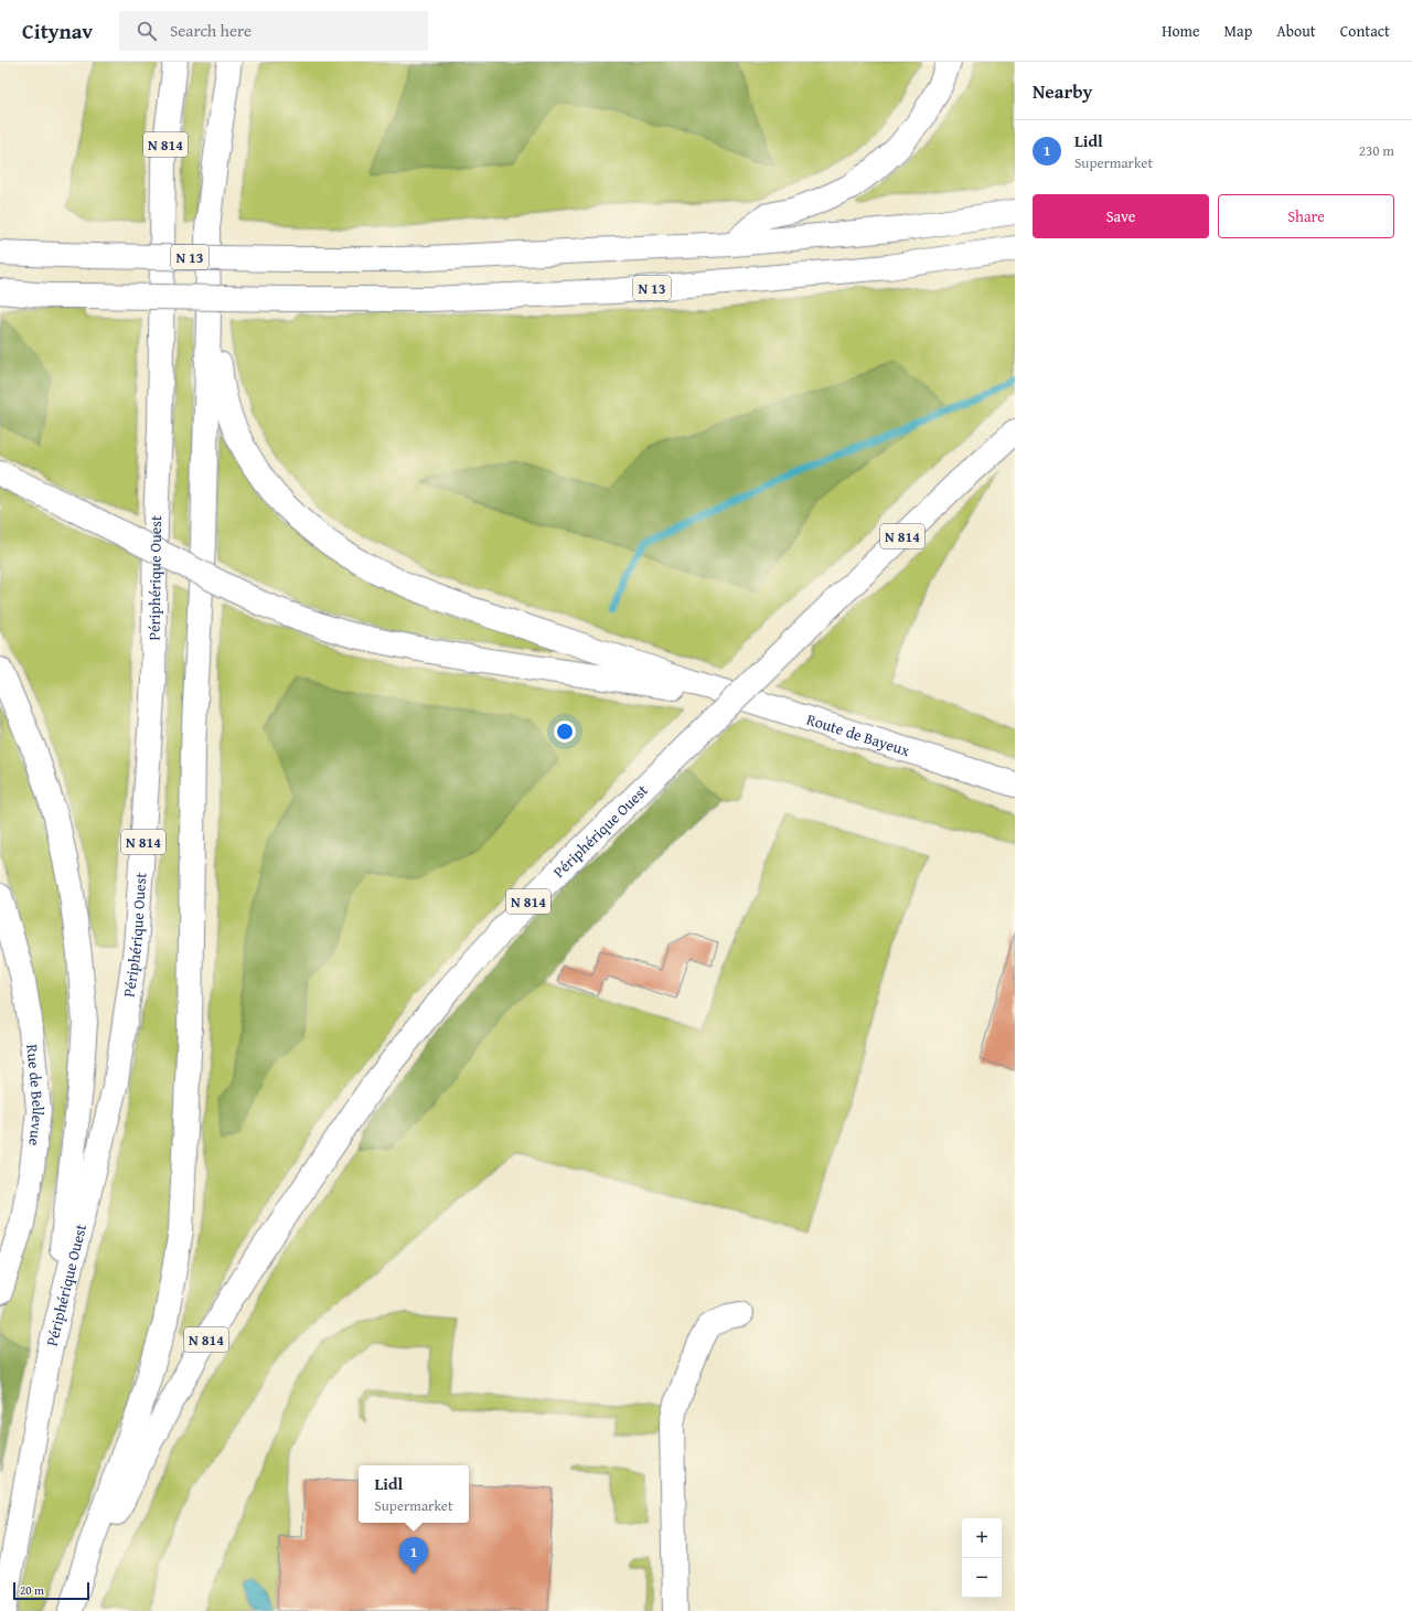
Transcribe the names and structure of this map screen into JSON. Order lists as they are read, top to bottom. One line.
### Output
{"streets":{"main road":["N 814","N 13","Périphérique Ouest","Route de Bayeux","Rue de Bellevue"]},"scale_bar":"20 m","page":{"header":"Citynav","search":"Search here","nav":["Home","Map","About","Contact"],"heading":"Nearby","list":[{"mark":"1","name":"Lidl","note":"Supermarket","value":"230 m"}],"buttons":["Save","Share"],"popup":["Lidl","Supermarket"],"map_buttons":["+","−"],"pins":"1","scale":"20 m"}}
